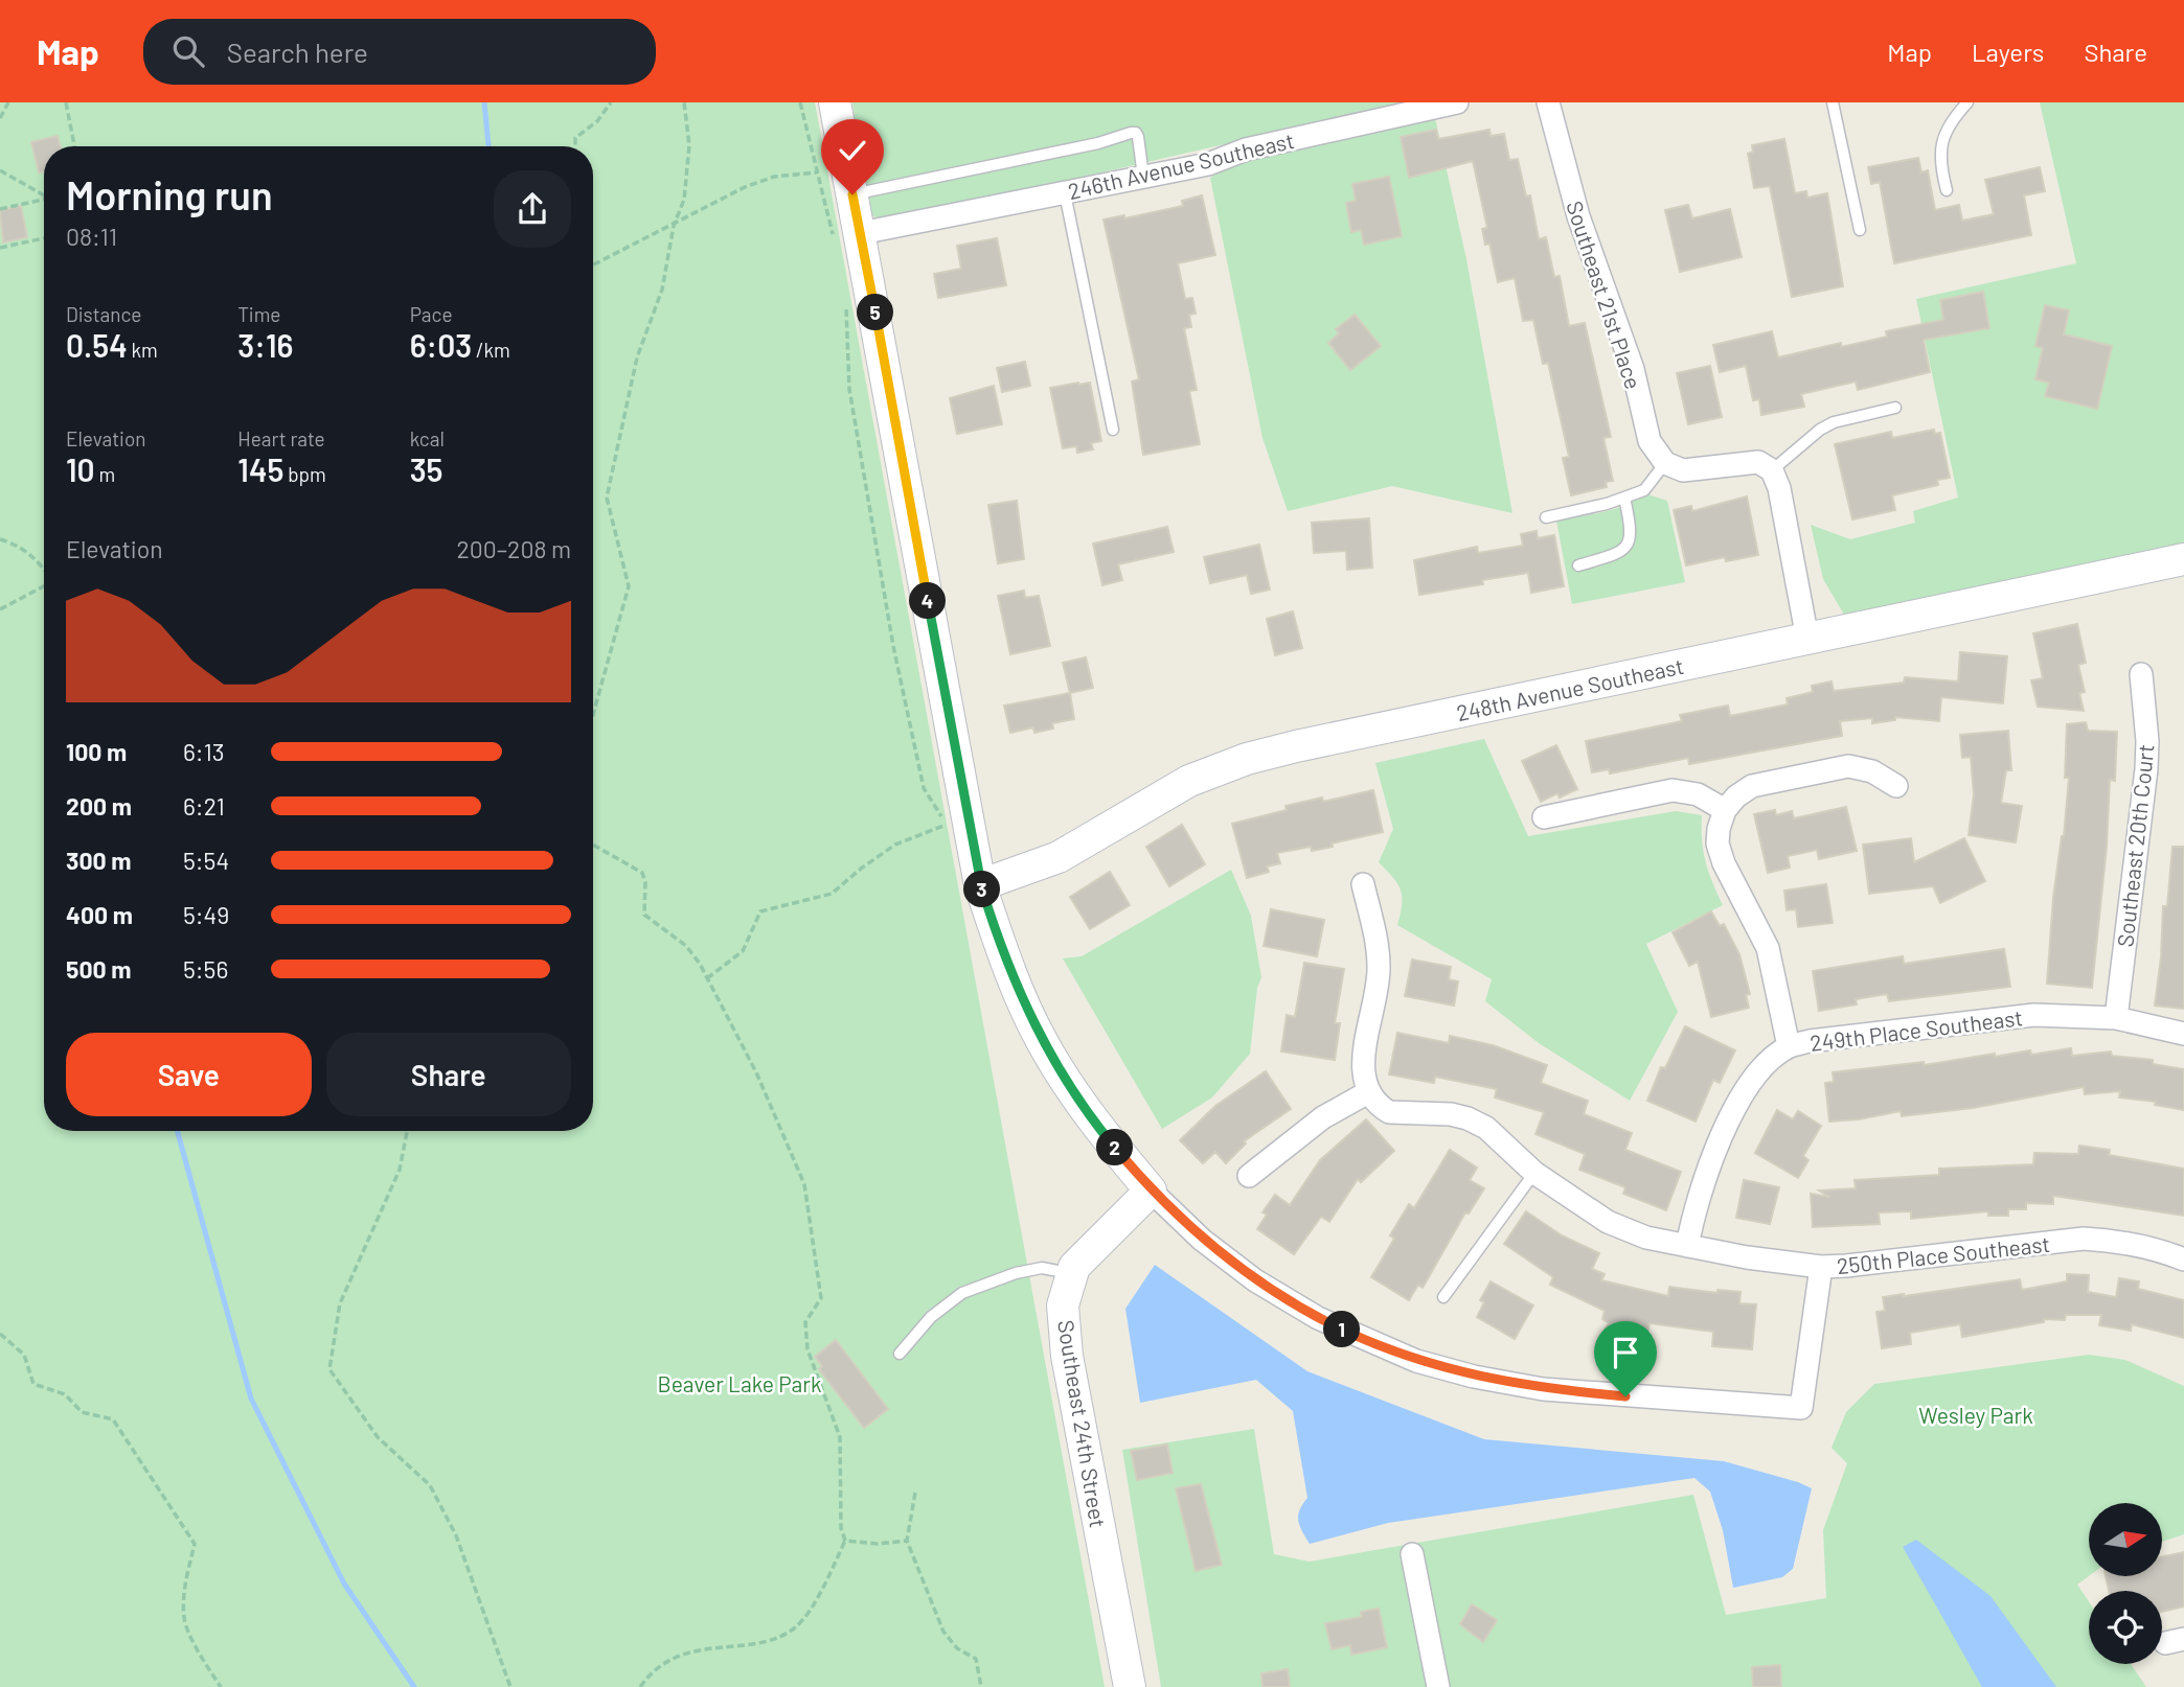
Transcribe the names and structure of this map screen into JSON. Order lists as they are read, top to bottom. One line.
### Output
{"streets":{"street":["246th Avenue Southeast","Southeast 21st Place","248th Avenue Southeast","Southeast 20th Court","249th Place Southeast","250th Place Southeast","Southeast 24th Street"]},"crossings":[["Southeast 20th Court","249th Place Southeast"],["249th Place Southeast","250th Place Southeast"]],"parks":["Beaver Lake Park","Wesley Park"],"north":"right","page":{"header":"Map","search":"Search here","nav":["Map","Layers","Share"],"heading":["Morning run","08:11"],"stats":[["Distance","0.54 km"],["Time","3:16"],["Pace","6:03 /km"],["Elevation","10 m"],["Heart rate","145 bpm"],["kcal","35"]],"pins":["5","4","3","2","1"],"chart":["Elevation","200–208 m"],"list":[{"name":"100 m","note":"6:13"},{"name":"200 m","note":"6:21"},{"name":"300 m","note":"5:54"},{"name":"400 m","note":"5:49"},{"name":"500 m","note":"5:56"}],"buttons":["Save","Share"]}}
